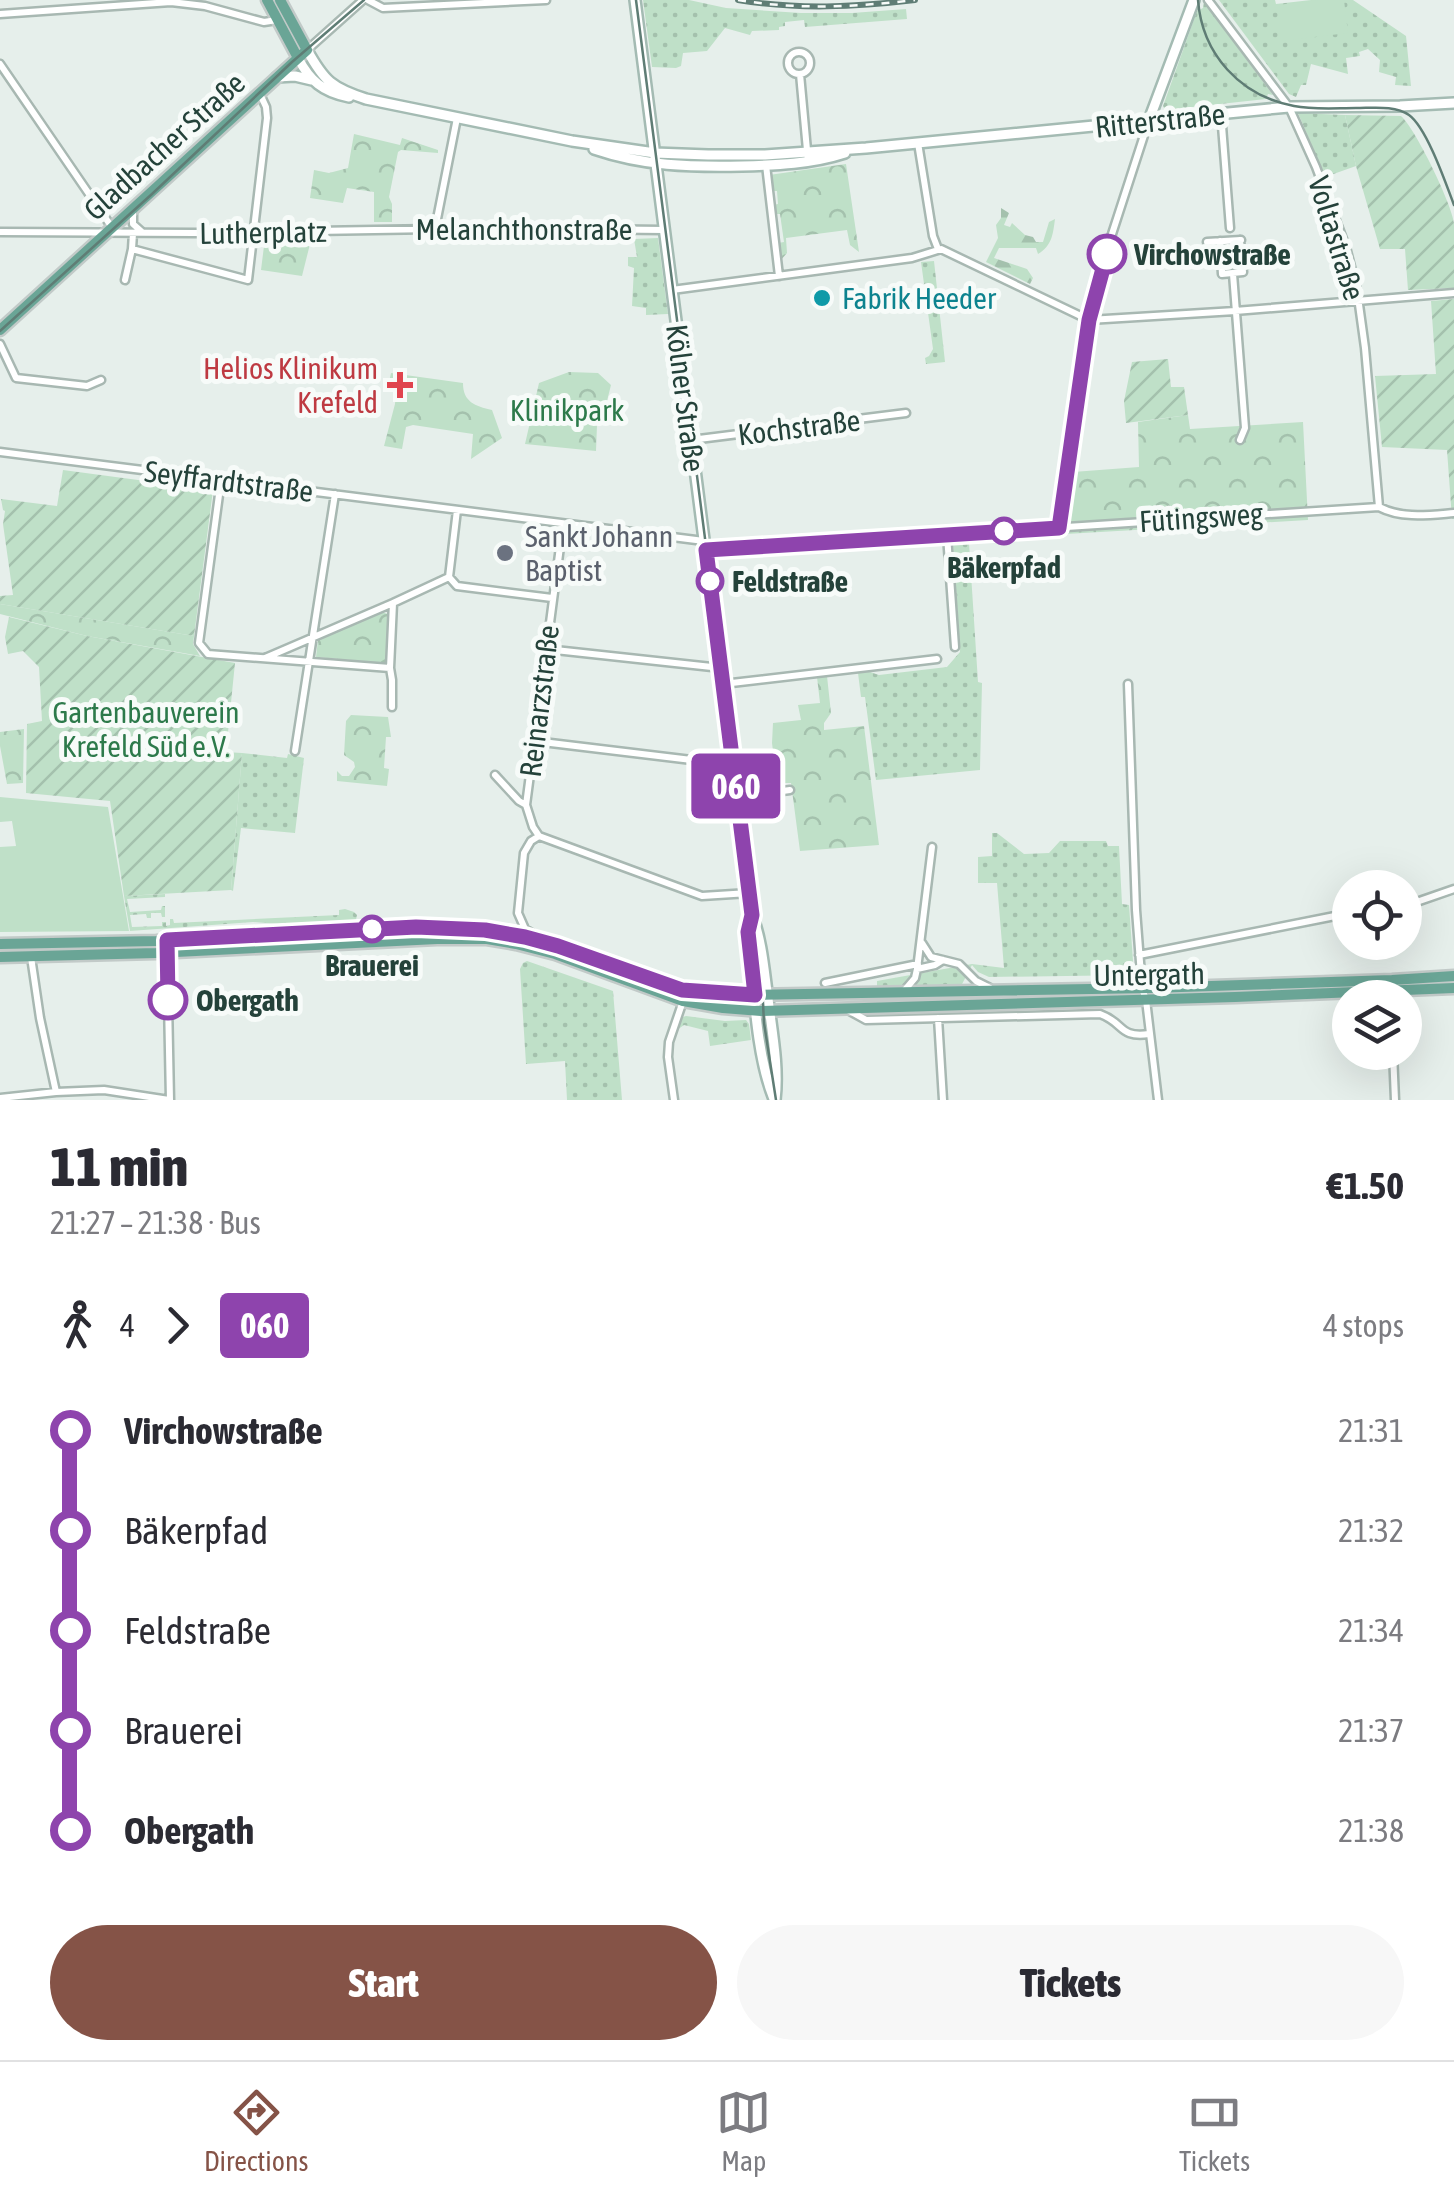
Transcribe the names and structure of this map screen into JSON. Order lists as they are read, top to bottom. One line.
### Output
{"streets":{"main road":["Ritterstraße","Gladbacher Straße","Kölner Straße","Untergath"],"street":["Melanchthonstraße","Lutherplatz","Voltastraße","Kochstraße","Seyffardtstraße","Fütingsweg","Reinarzstraße"]},"crossings":[["Ritterstraße","Gladbacher Straße"],["Ritterstraße","Voltastraße"],["Ritterstraße","Kölner Straße"],["Gladbacher Straße","Lutherplatz"],["Melanchthonstraße","Lutherplatz"],["Melanchthonstraße","Kölner Straße"],["Voltastraße","Fütingsweg"],["Kölner Straße","Kochstraße"],["Kölner Straße","Fütingsweg"],["Kölner Straße","Untergath"],["Seyffardtstraße","Fütingsweg"],["Seyffardtstraße","Reinarzstraße"],["Fütingsweg","Reinarzstraße"]],"parks":["Klinikpark","Gartenbauverein Krefeld Süd e.V."],"places":{"other":["Virchowstraße","Fabrik Heeder","Bäkerpfad","Sankt Johann Baptist","Feldstraße","Brauerei","Obergath"],"health":["Helios Klinikum Krefeld"]},"lines":["bus line 060"],"page":{"on_map":"060","heading":["11 min","21:27 – 21:38 · Bus","€1.50"],"legs":["4","060","4 stops"],"list":[{"name":"Virchowstraße","value":"21:31"},{"name":"Bäkerpfad","value":"21:32"},{"name":"Feldstraße","value":"21:34"},{"name":"Brauerei","value":"21:37"},{"name":"Obergath","value":"21:38"}],"buttons":["Start","Tickets"],"tabs":["Directions","Map","Tickets"]}}
